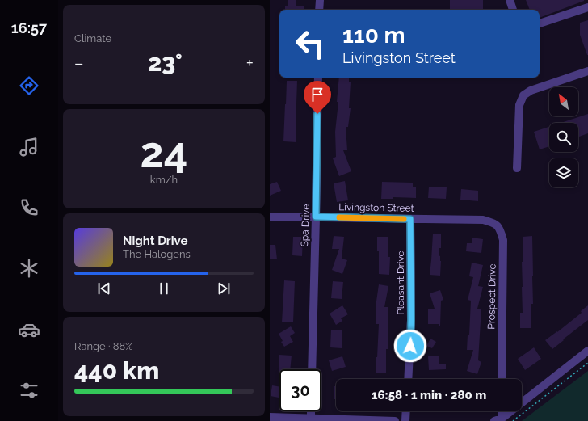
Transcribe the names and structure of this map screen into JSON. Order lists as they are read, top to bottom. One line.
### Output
{"streets":{"street":["Livingston Street","Spa Drive","Pleasant Drive","Prospect Drive"]},"crossings":[["Livingston Street","Spa Drive"],["Livingston Street","Pleasant Drive"],["Livingston Street","Prospect Drive"]],"north":"top left","page":{"tabs":"16:57","tile":["Climate",["24","km/h"],["Range · 88%","440 km"]],"turn":["110 m","Livingston Street"],"heat":["−","23°","+"],"song":["Night Drive","The Halogens"],"limit":"30","trip":"16:58 · 1 min · 280 m"}}
